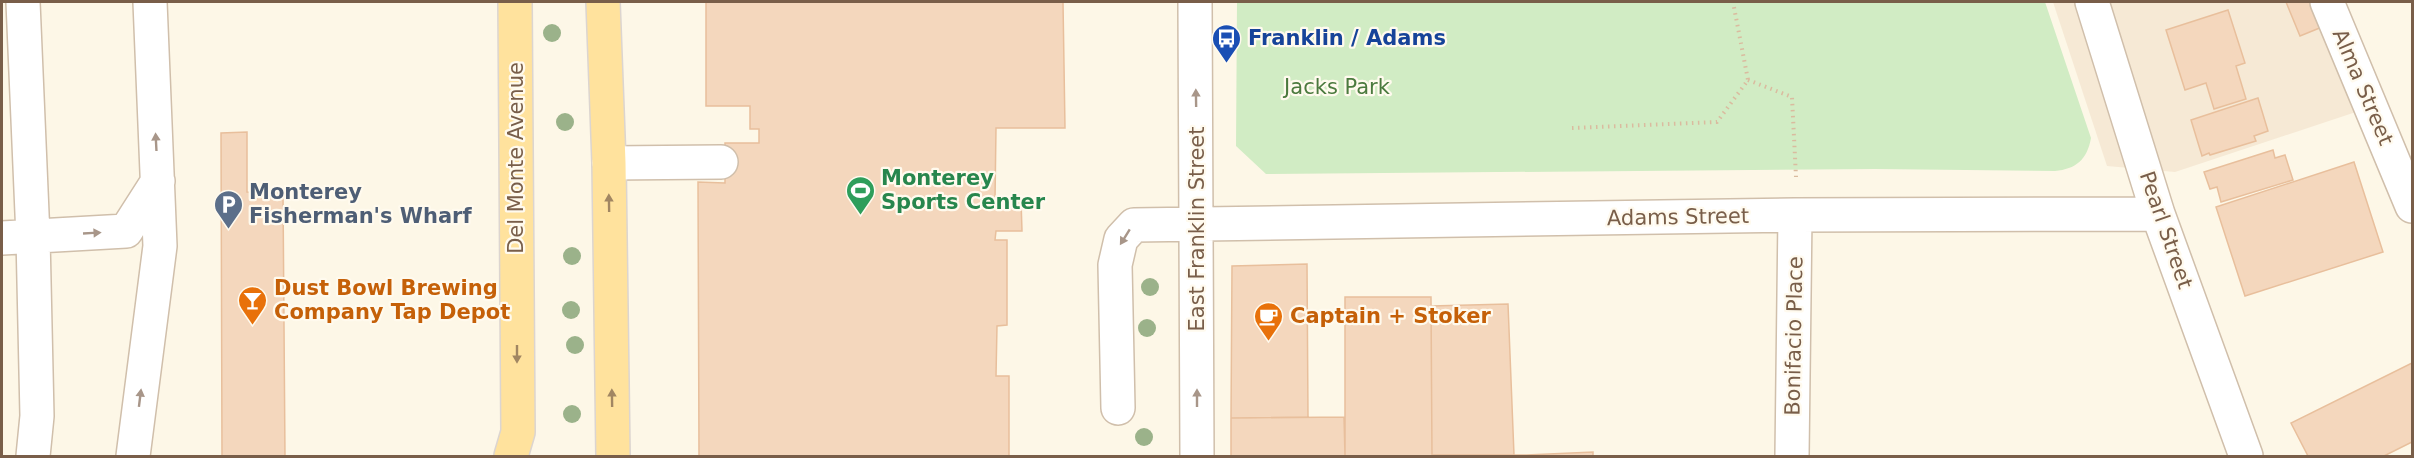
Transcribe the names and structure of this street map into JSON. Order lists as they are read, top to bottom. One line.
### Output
{"streets":{"main road":["Del Monte Avenue"],"street":["Alma Street","Adams Street","East Franklin Street","Pearl Street","Bonifacio Place"]},"crossings":[["Adams Street","East Franklin Street"],["Adams Street","Pearl Street"],["Adams Street","Bonifacio Place"]],"one_way":["East Franklin Street"],"parks":["Jacks Park"],"places":{"bus stop":["Franklin / Adams"],"sports":["Monterey Sports Center"],"parking":["Monterey Fisherman's Wharf"],"bar":["Dust Bowl Brewing Company Tap Depot"],"cafe":["Captain + Stoker"]}}
